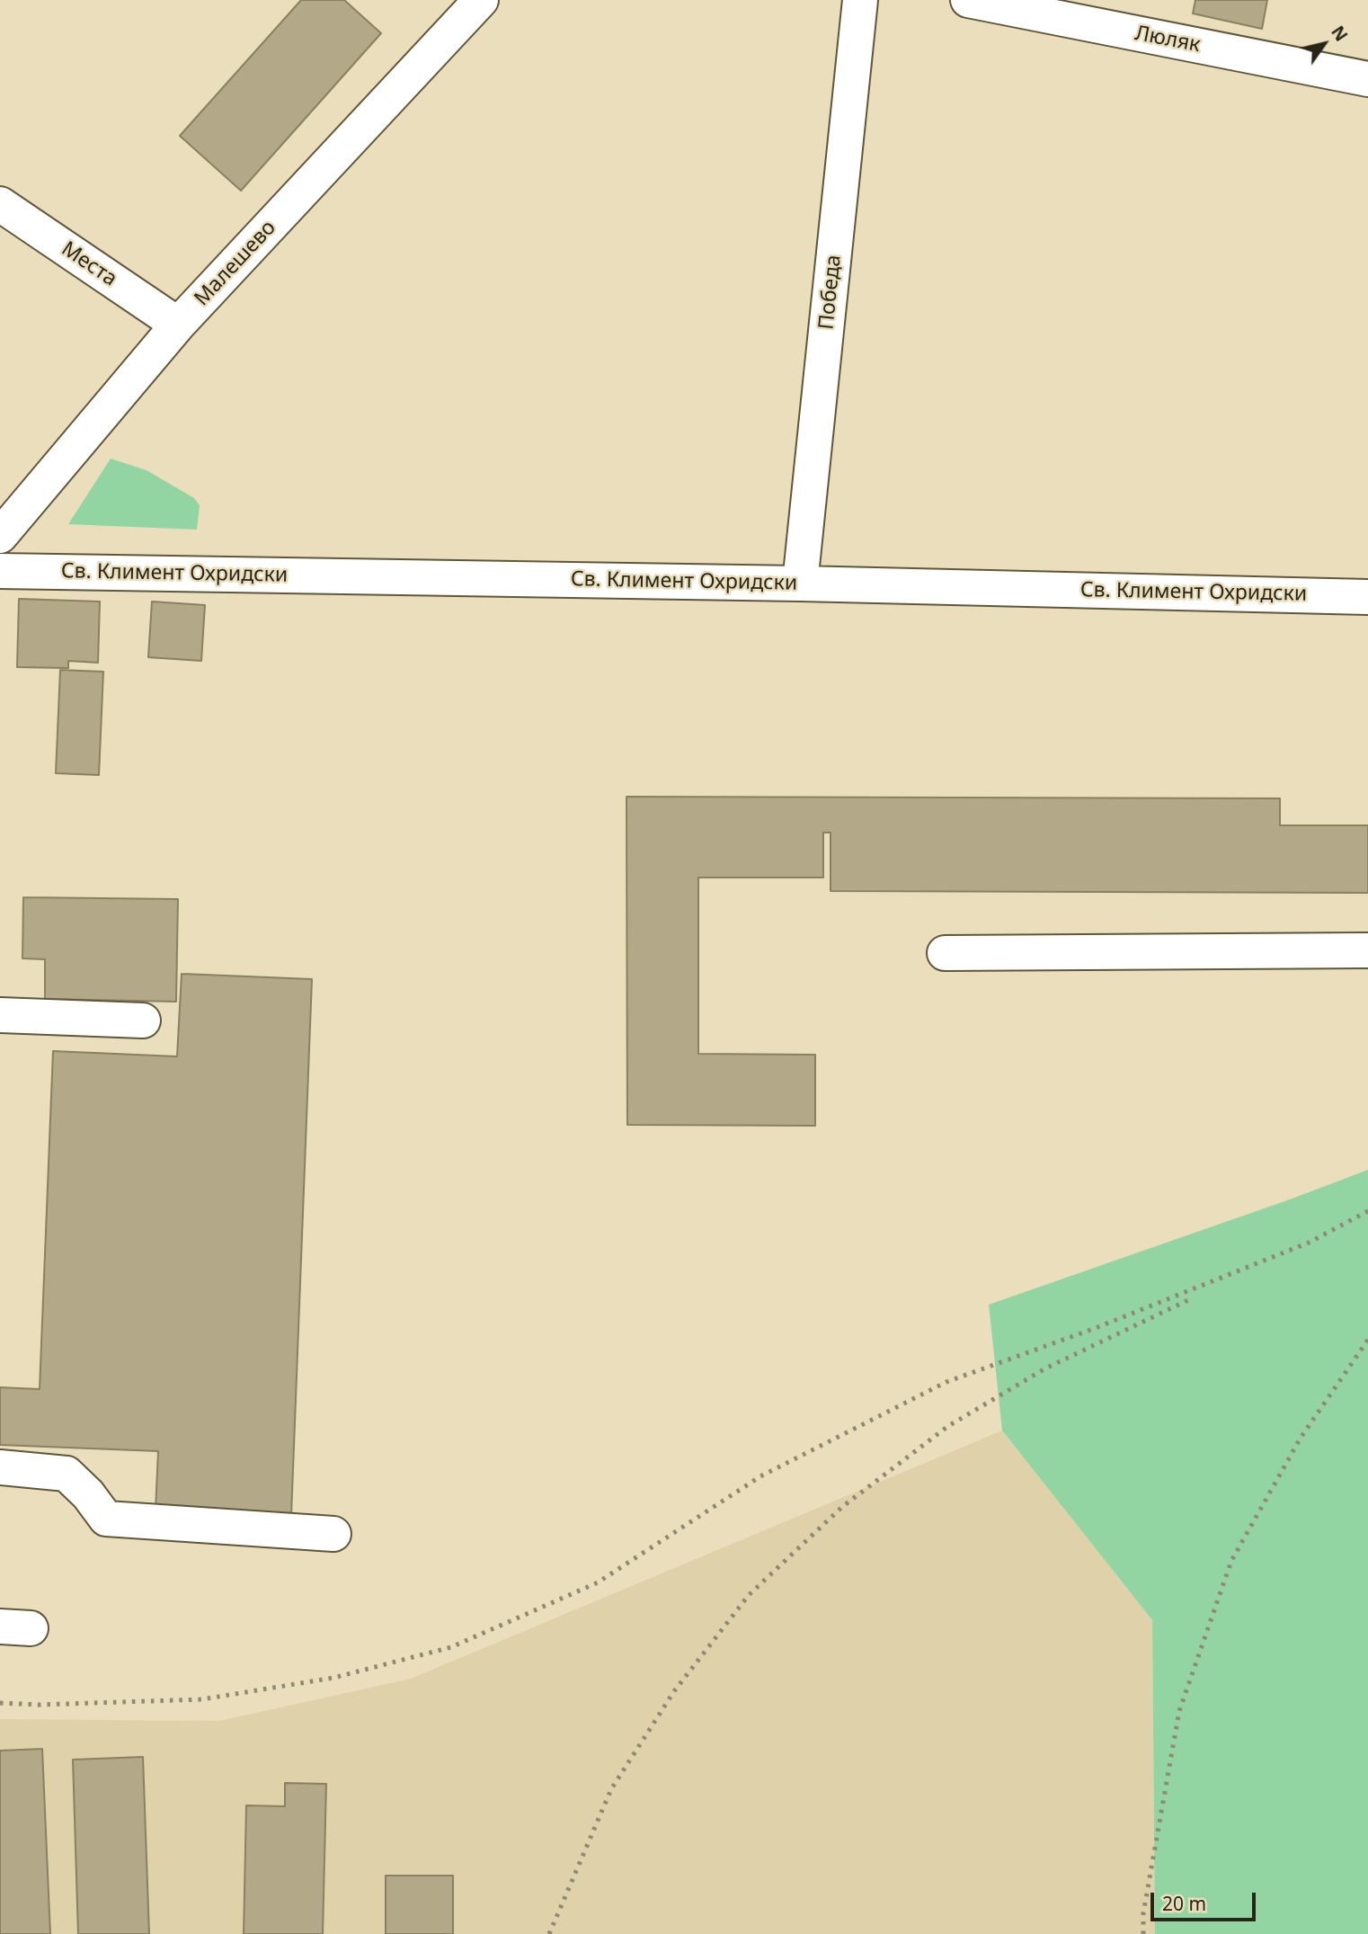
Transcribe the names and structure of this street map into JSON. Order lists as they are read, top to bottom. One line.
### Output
{"streets":{"street":["Люляк","Малешево","Места","Победа","Св. Климент Охридски"]},"crossings":[["Малешево","Места"],["Победа","Св. Климент Охридски"]],"scale_bar":"20 m","north":"top right"}
